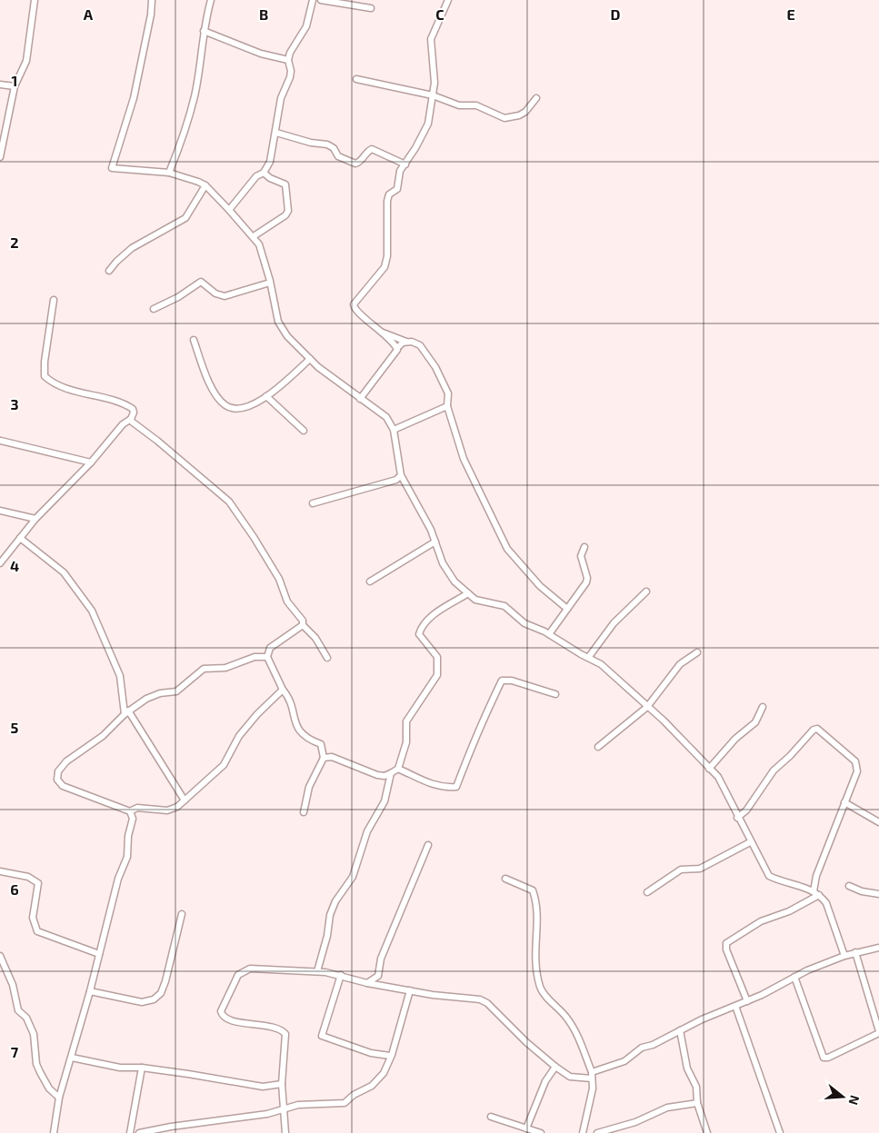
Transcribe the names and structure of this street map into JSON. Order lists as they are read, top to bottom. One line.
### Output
{"north":"right","grid":{"columns":["A","B","C","D","E"],"rows":["1","2","3","4","5","6","7"]}}
